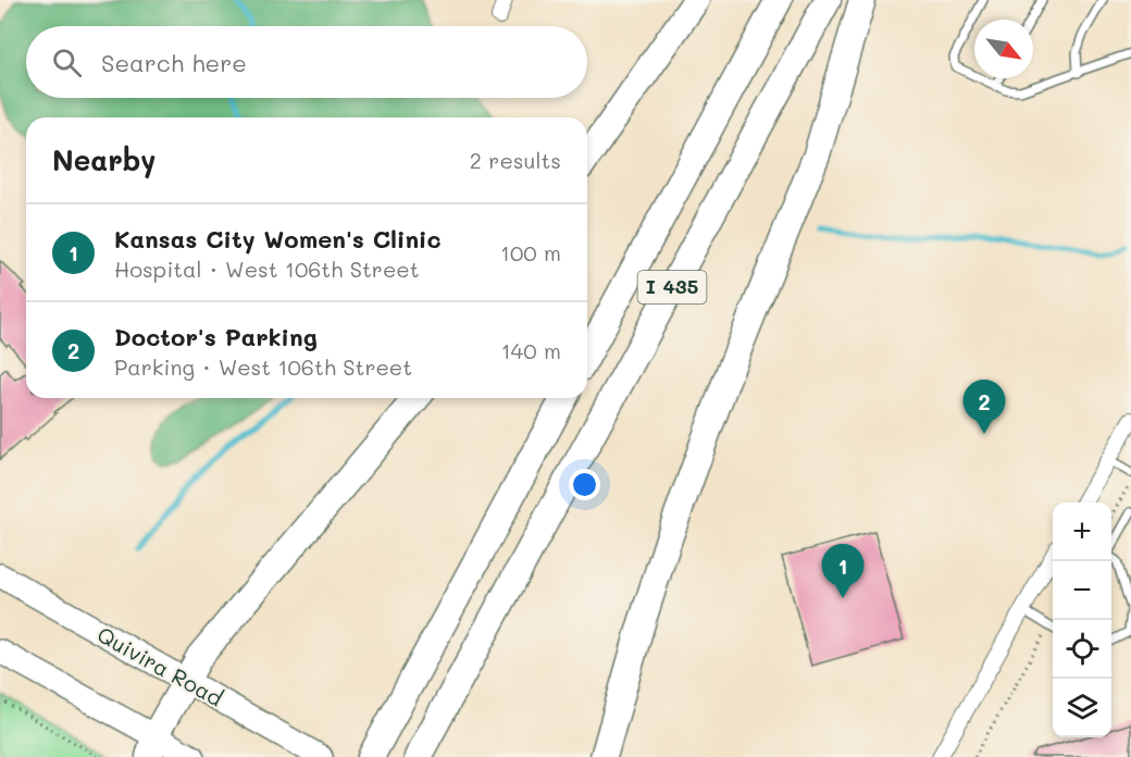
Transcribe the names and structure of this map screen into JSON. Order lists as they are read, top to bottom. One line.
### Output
{"streets":{"highway":["I 435"],"main road":["Quivira Road"]},"north":"bottom right","page":{"search":"Search here","heading":["Nearby","2 results"],"list":[{"mark":"1","name":"Kansas City Women's Clinic","note":"Hospital · West 106th Street","value":"100 m"},{"mark":"2","name":"Doctor's Parking","note":"Parking · West 106th Street","value":"140 m"}],"pins":["2","1"],"map_buttons":["+","−"]}}
